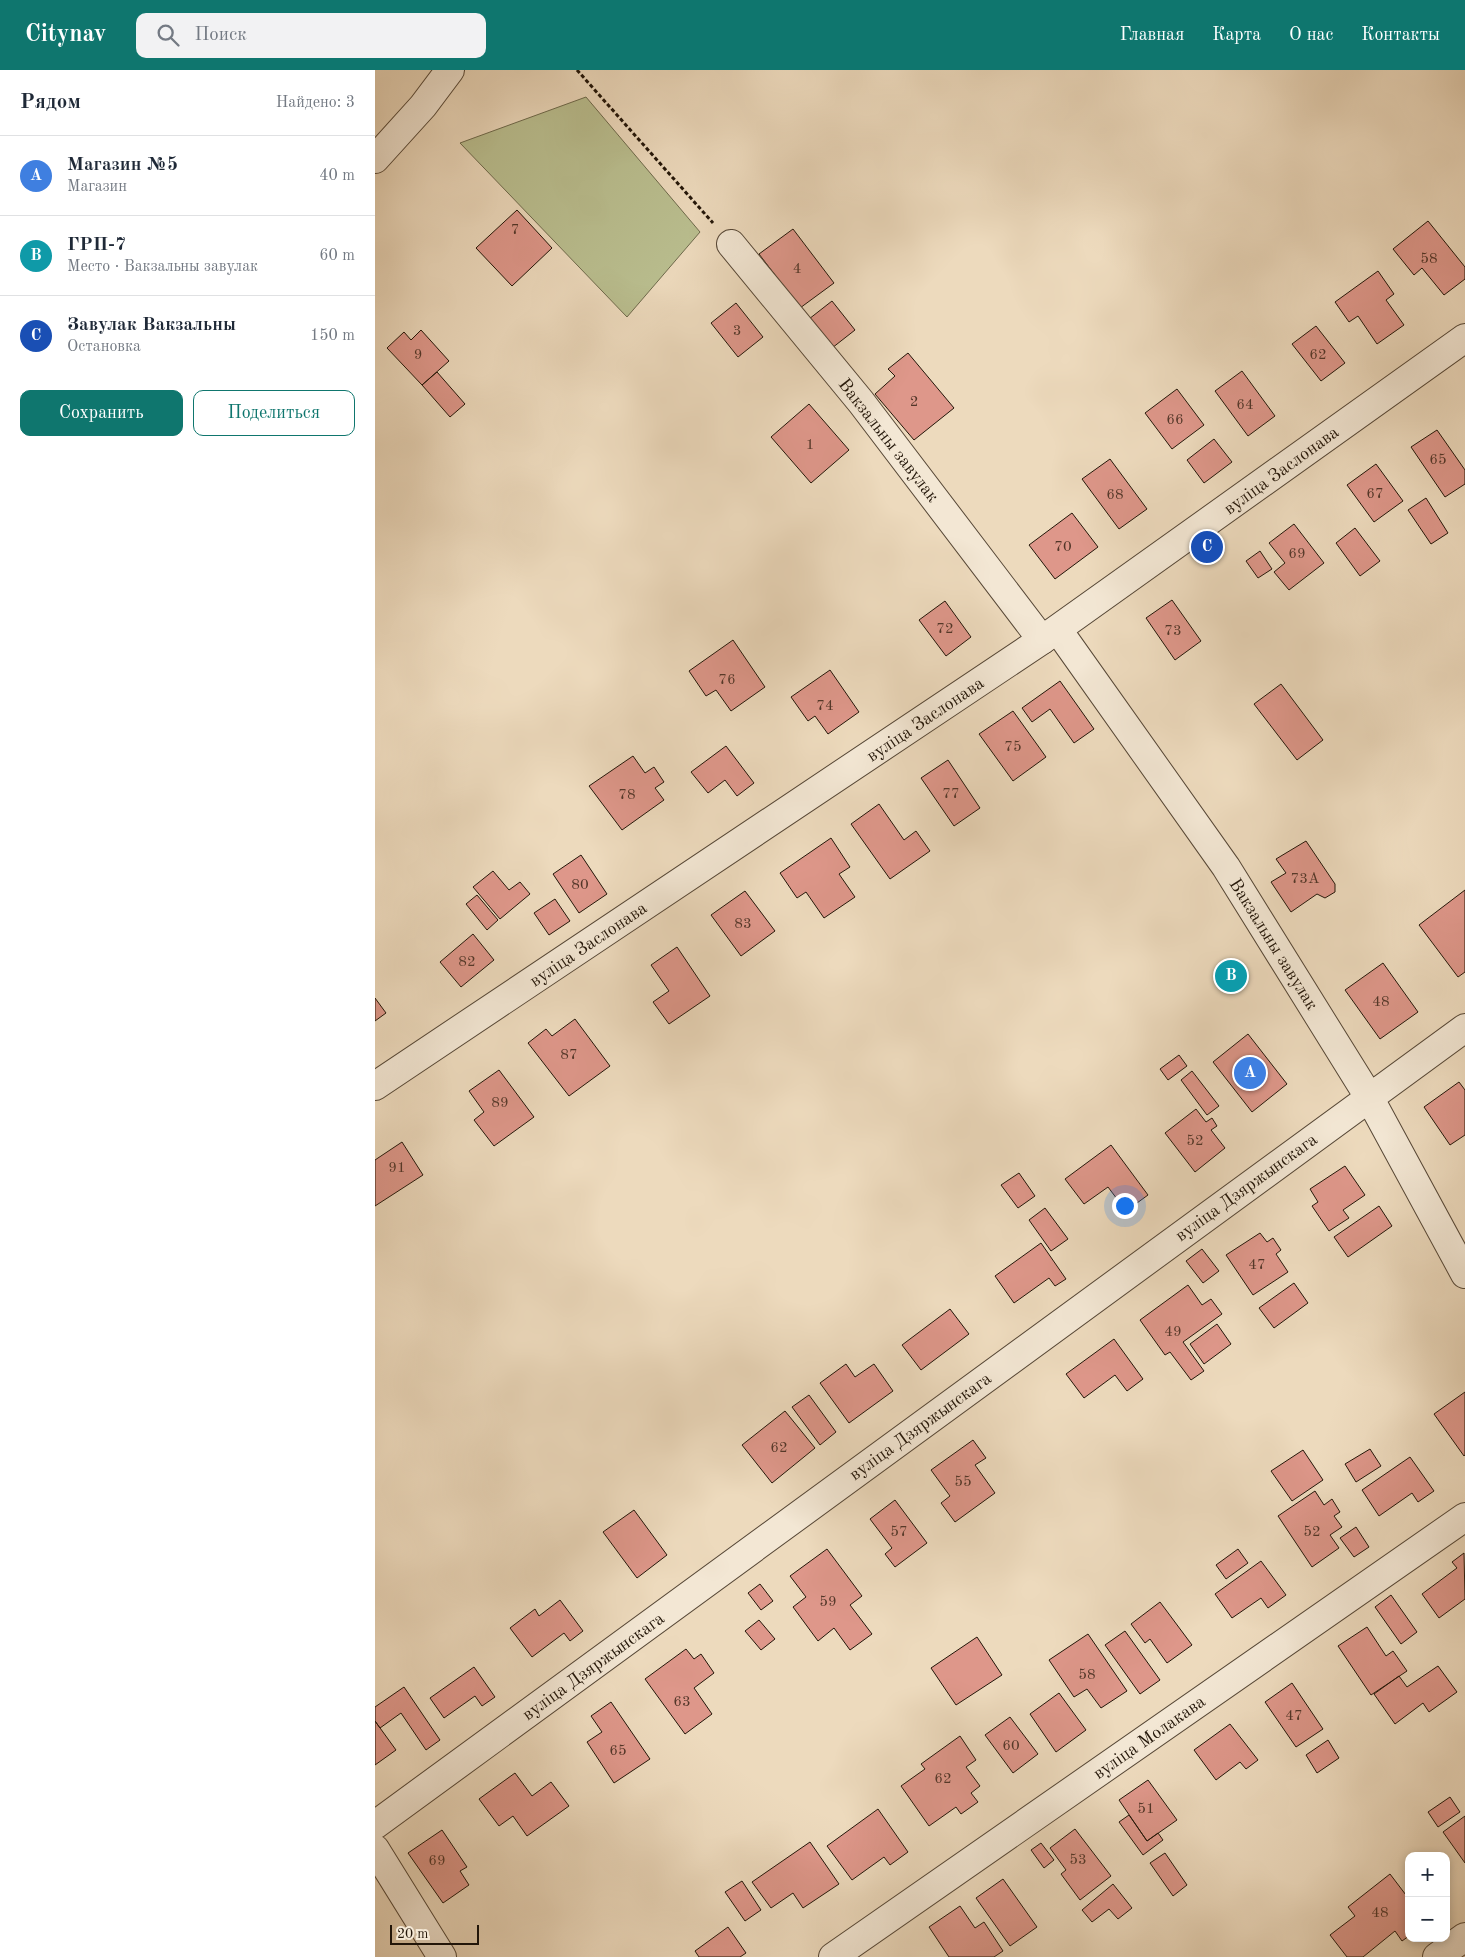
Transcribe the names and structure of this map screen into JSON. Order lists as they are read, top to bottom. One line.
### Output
{"streets":{"street":["Вакзальны завулак","вуліца Заслонава","вуліца Дзяржынскага","вуліца Молакава"]},"crossings":[["Вакзальны завулак","вуліца Заслонава"],["Вакзальны завулак","вуліца Дзяржынскага"]],"house_numbers":["7","58","4","3","9","62","2","64","66","1","65","67","68","70","69","72","73","76","74","75","77","78","73А","80","83","82","48","87","89","52","91","47","49","62","55","57","52","59","58","63","47","60","65","62","51","53","69","48"],"scale_bar":"20 m","page":{"header":"Citynav","search":"Поиск","nav":["Главная","Карта","О нас","Контакты"],"heading":["Рядом","Найдено: 3"],"list":[{"mark":"A","name":"Магазин №5","note":"Магазин","value":"40 m"},{"mark":"B","name":"ГРП-7","note":"Место · Вакзальны завулак","value":"60 m"},{"mark":"C","name":"Завулак Вакзальны","note":"Остановка","value":"150 m"}],"buttons":["Сохранить","Поделиться"],"pins":["C","B","A"],"map_buttons":["+","−"],"scale":"20 m"}}
